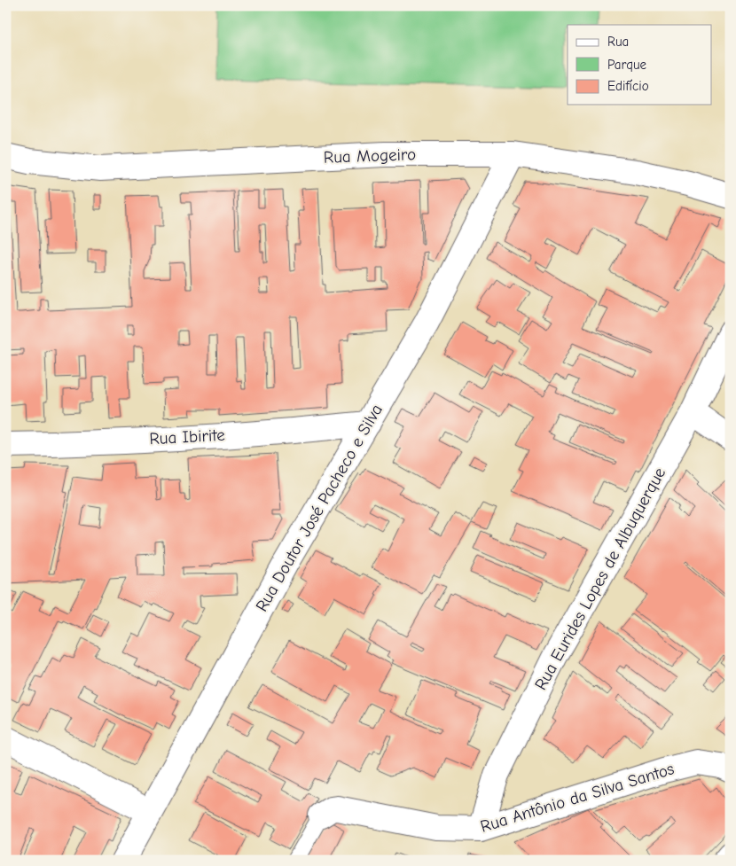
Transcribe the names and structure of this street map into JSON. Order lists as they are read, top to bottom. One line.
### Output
{"streets":{"street":["Rua Mogeiro","Rua Ibirite","Rua Doutor José Pacheco e Silva","Rua Eurides Lopes de Albuquerque","Rua Antônio da Silva Santos"]},"crossings":[["Rua Mogeiro","Rua Doutor José Pacheco e Silva"],["Rua Ibirite","Rua Doutor José Pacheco e Silva"],["Rua Eurides Lopes de Albuquerque","Rua Antônio da Silva Santos"]],"legend":["Rua","Parque","Edifício"]}
